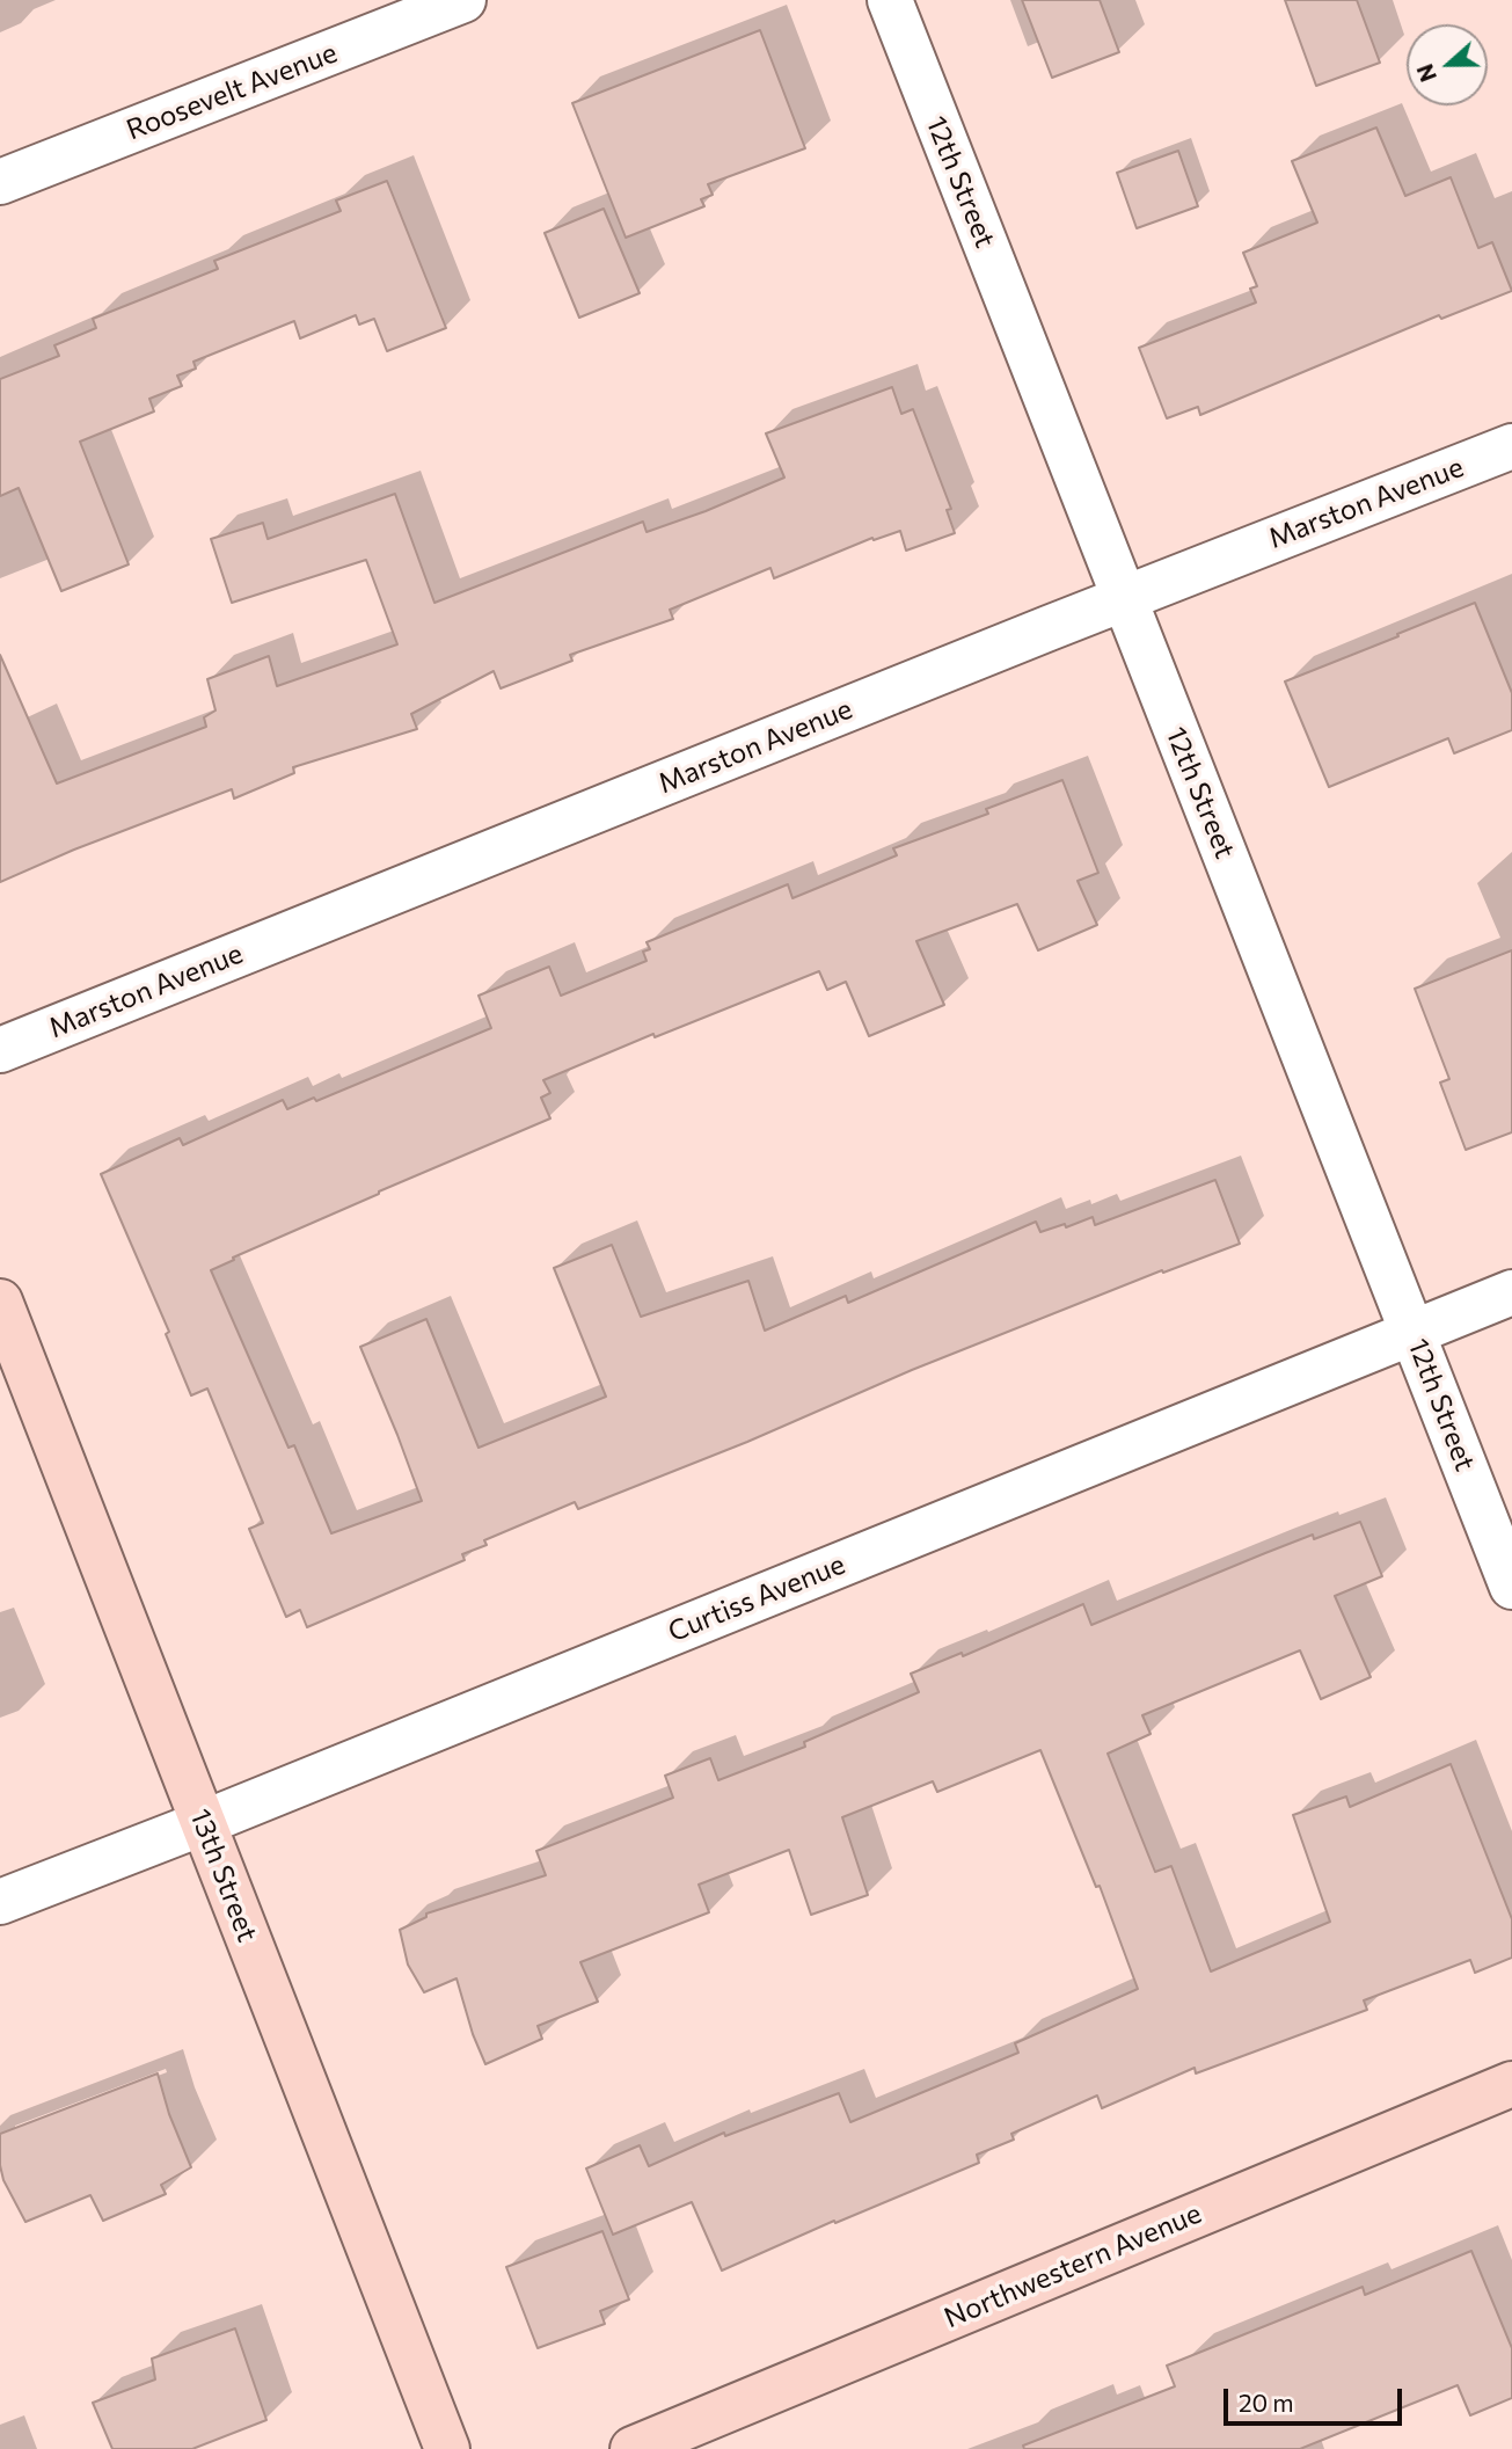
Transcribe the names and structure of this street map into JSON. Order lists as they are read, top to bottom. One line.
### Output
{"streets":{"main road":["13th Street","Northwestern Avenue"],"street":["Roosevelt Avenue","12th Street","Marston Avenue","Curtiss Avenue"]},"crossings":[["12th Street","Marston Avenue"],["12th Street","Curtiss Avenue"],["Curtiss Avenue","13th Street"]],"scale_bar":"20 m","north":"left"}
